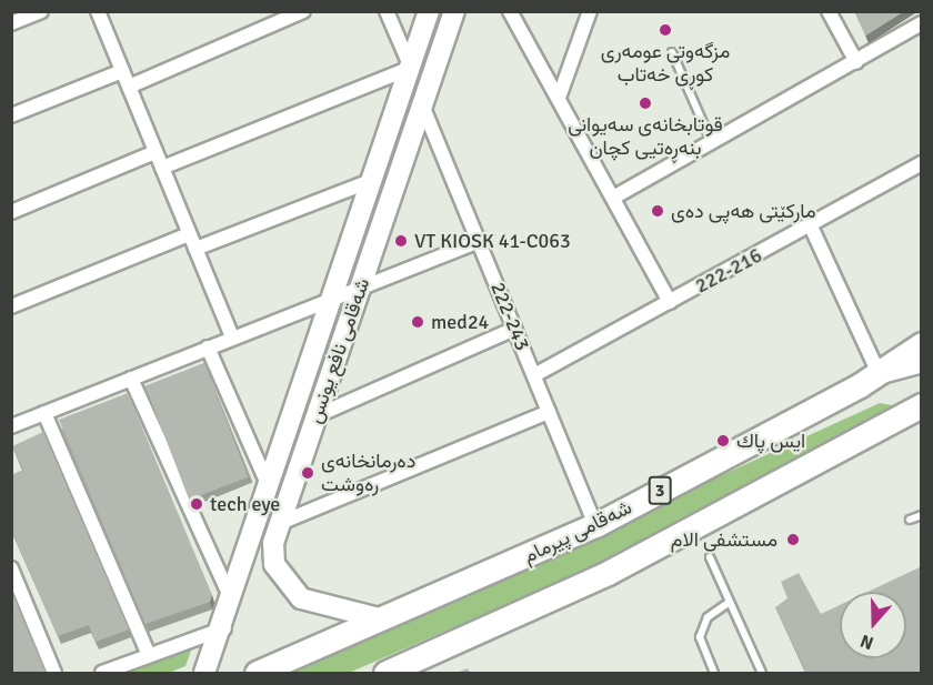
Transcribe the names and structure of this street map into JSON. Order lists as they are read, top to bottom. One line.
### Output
{"streets":{"highway":["3","شەقامی پیرمام"],"main road":["شەقامی نافع یونس"],"street":["222-216","222-243"]},"crossings":[["222-216","222-243"],["222-243","شەقامی نافع یونس"],["222-243","شەقامی پیرمام"],["شەقامی نافع یونس","شەقامی پیرمام"]],"places":["مزگەوتی عومەری کوڕی خەتاب","قوتابخانەی سەیوانی بنەڕەتیی کچان","مارکێتی هەپی دەی","VT KIOSK 41-C063","med24","ايس پاك","دەرمانخانەی رەوشت","tech eye","مستشفى الام"],"north":"bottom"}
